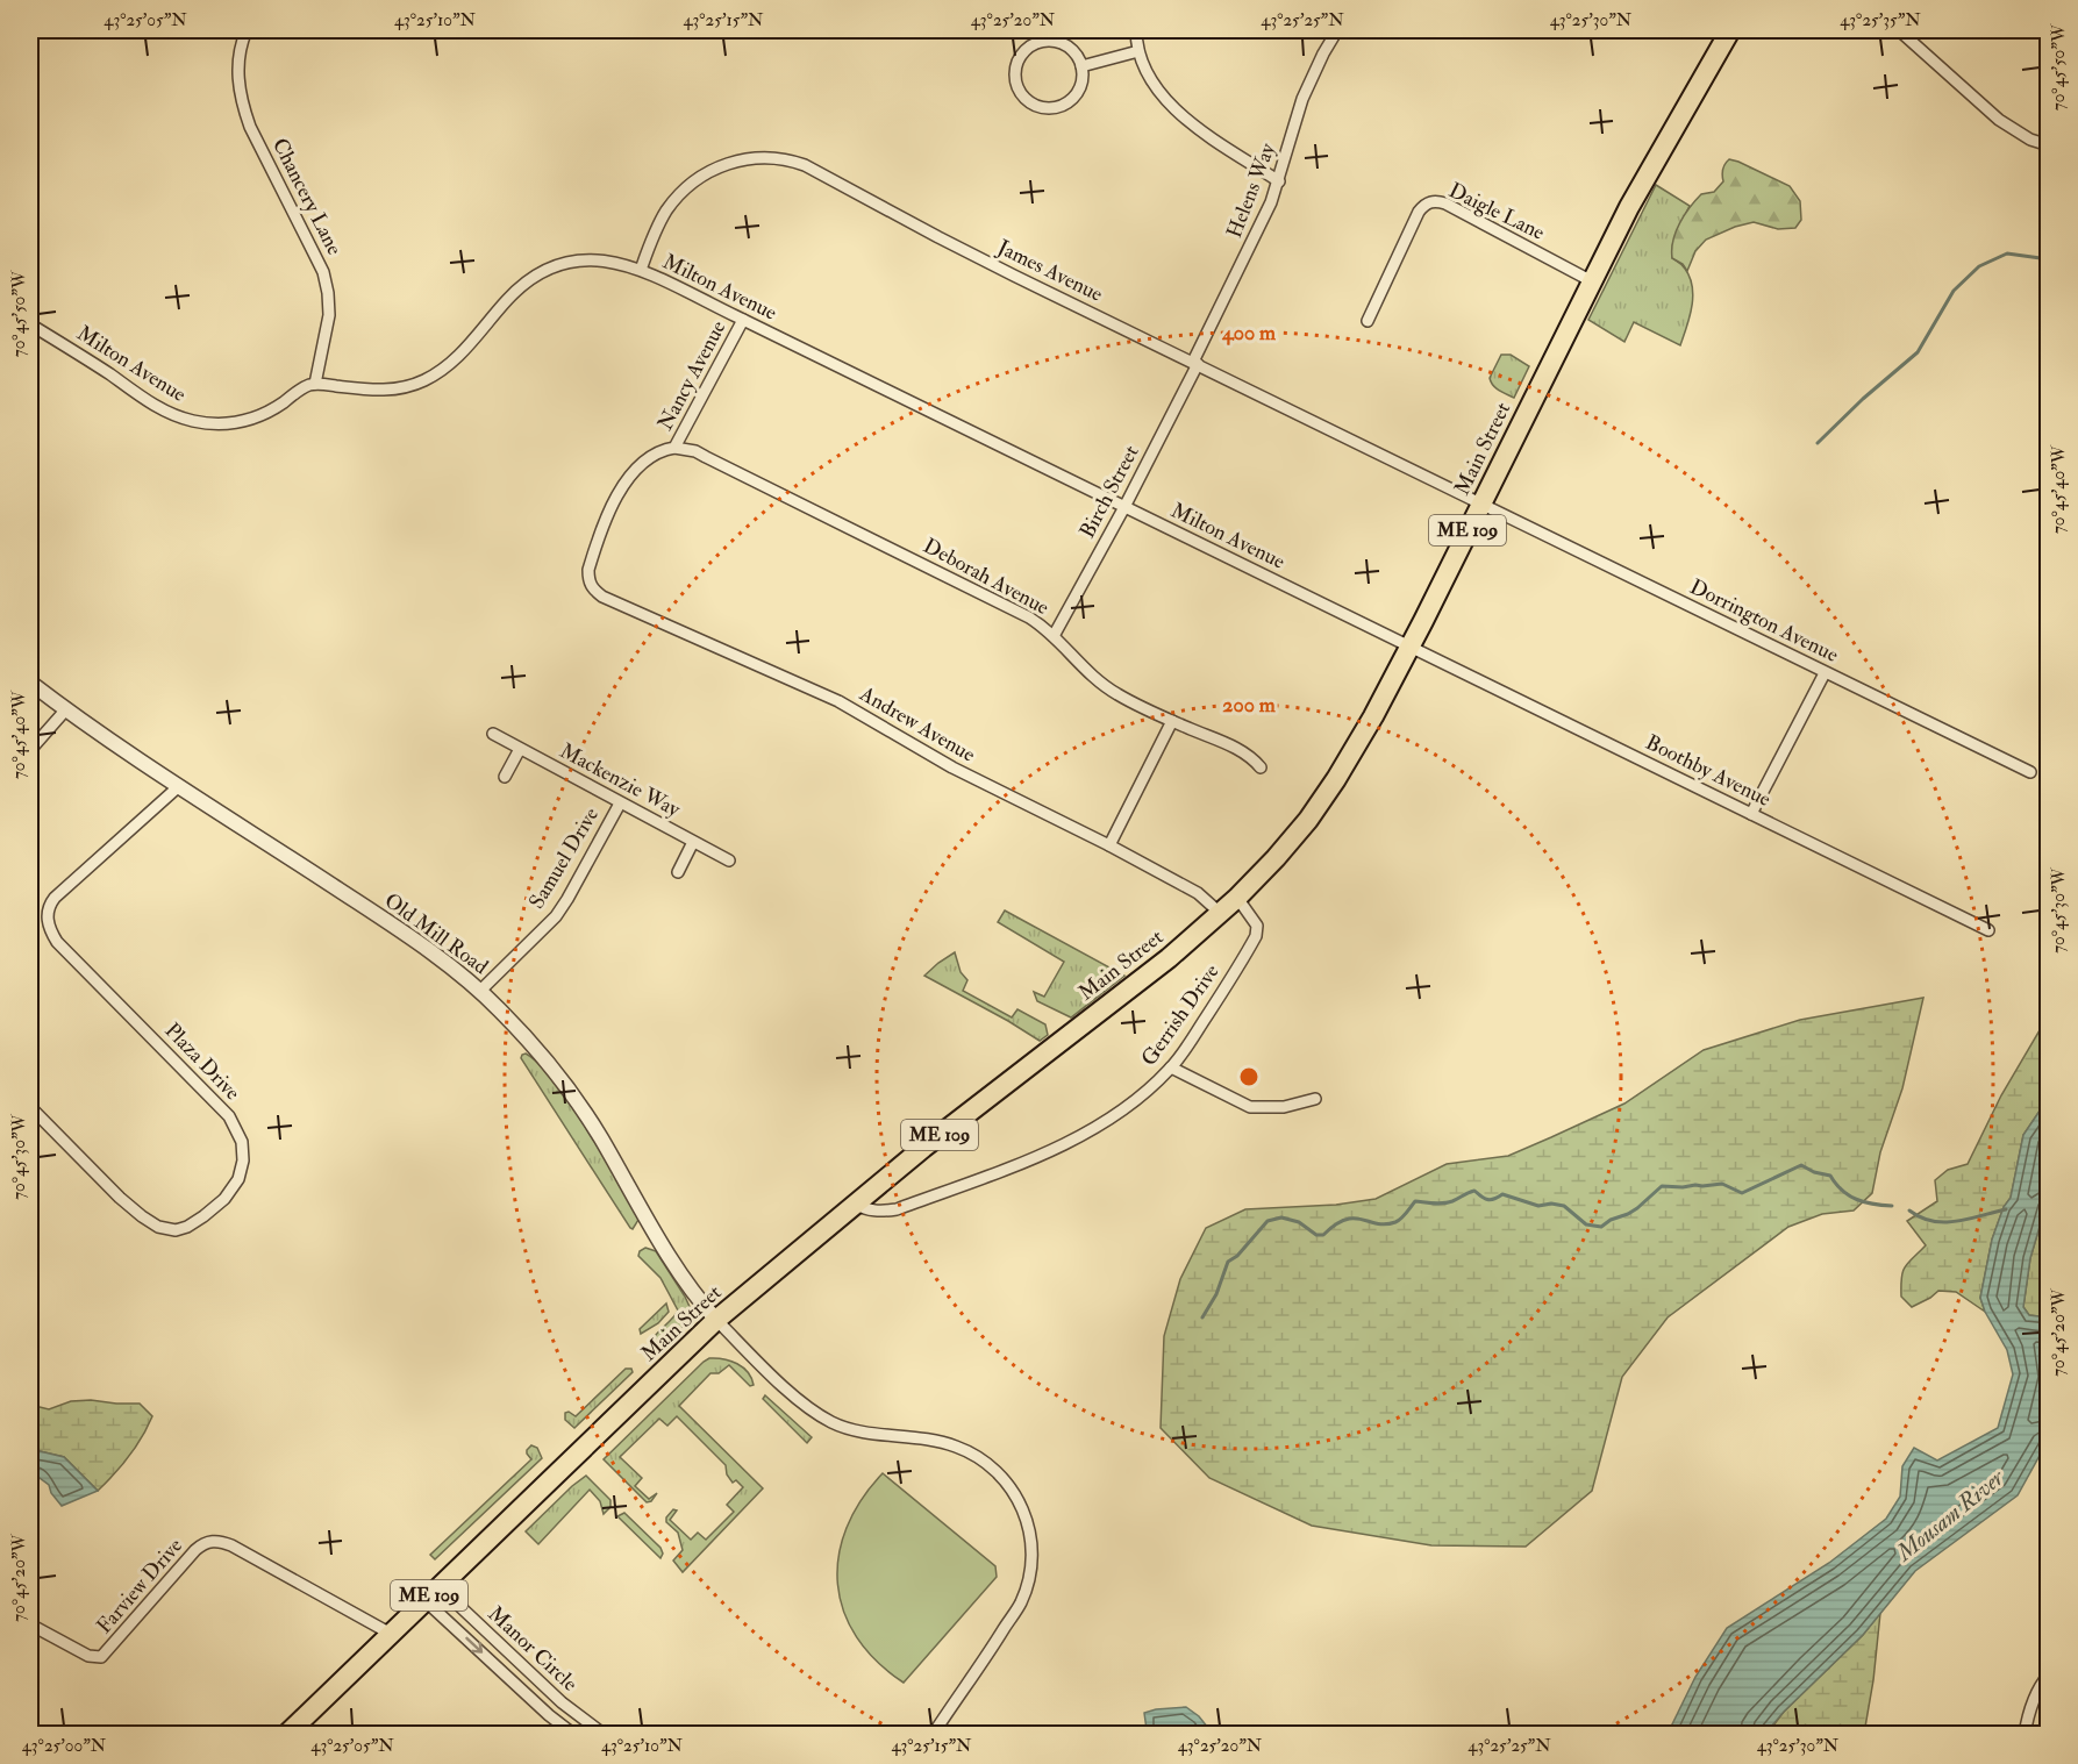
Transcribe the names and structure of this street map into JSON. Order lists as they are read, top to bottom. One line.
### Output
{"streets":{"highway":["Main Street","ME 109"],"street":["Helens Way","Chancery Lane","Daigle Lane","James Avenue","Milton Avenue","Nancy Avenue","Birch Street","Deborah Avenue","Dorrington Avenue","Andrew Avenue","Boothby Avenue","Mackenzie Way","Samuel Drive","Old Mill Road","Gerrish Drive","Plaza Drive","Farview Drive","Manor Circle"]},"crossings":[["Helens Way","James Avenue"],["Helens Way","Birch Street"],["Chancery Lane","Milton Avenue"],["Daigle Lane","Main Street"],["James Avenue","Milton Avenue"],["James Avenue","Main Street"],["James Avenue","Birch Street"],["James Avenue","Dorrington Avenue"],["Milton Avenue","Nancy Avenue"],["Milton Avenue","Main Street"],["Milton Avenue","Birch Street"],["Milton Avenue","Boothby Avenue"],["Nancy Avenue","Deborah Avenue"],["Nancy Avenue","Andrew Avenue"],["Main Street","Dorrington Avenue"],["Main Street","Andrew Avenue"],["Main Street","Boothby Avenue"],["Main Street","Old Mill Road"],["Main Street","Gerrish Drive"],["Main Street","Farview Drive"],["Main Street","Manor Circle"],["Birch Street","Deborah Avenue"],["Mackenzie Way","Samuel Drive"],["Samuel Drive","Old Mill Road"],["Old Mill Road","Plaza Drive"]],"water":["Mousam River"],"coordinates":["43°25'05\"N","43°25'10\"N","43°25'15\"N","43°25'20\"N","43°25'25\"N","43°25'30\"N","43°25'35\"N","70°45'50\"W","70°45'40\"W","70°45'30\"W","70°45'20\"W","43°25'00\"N"],"rings":["400 m","200 m"]}
